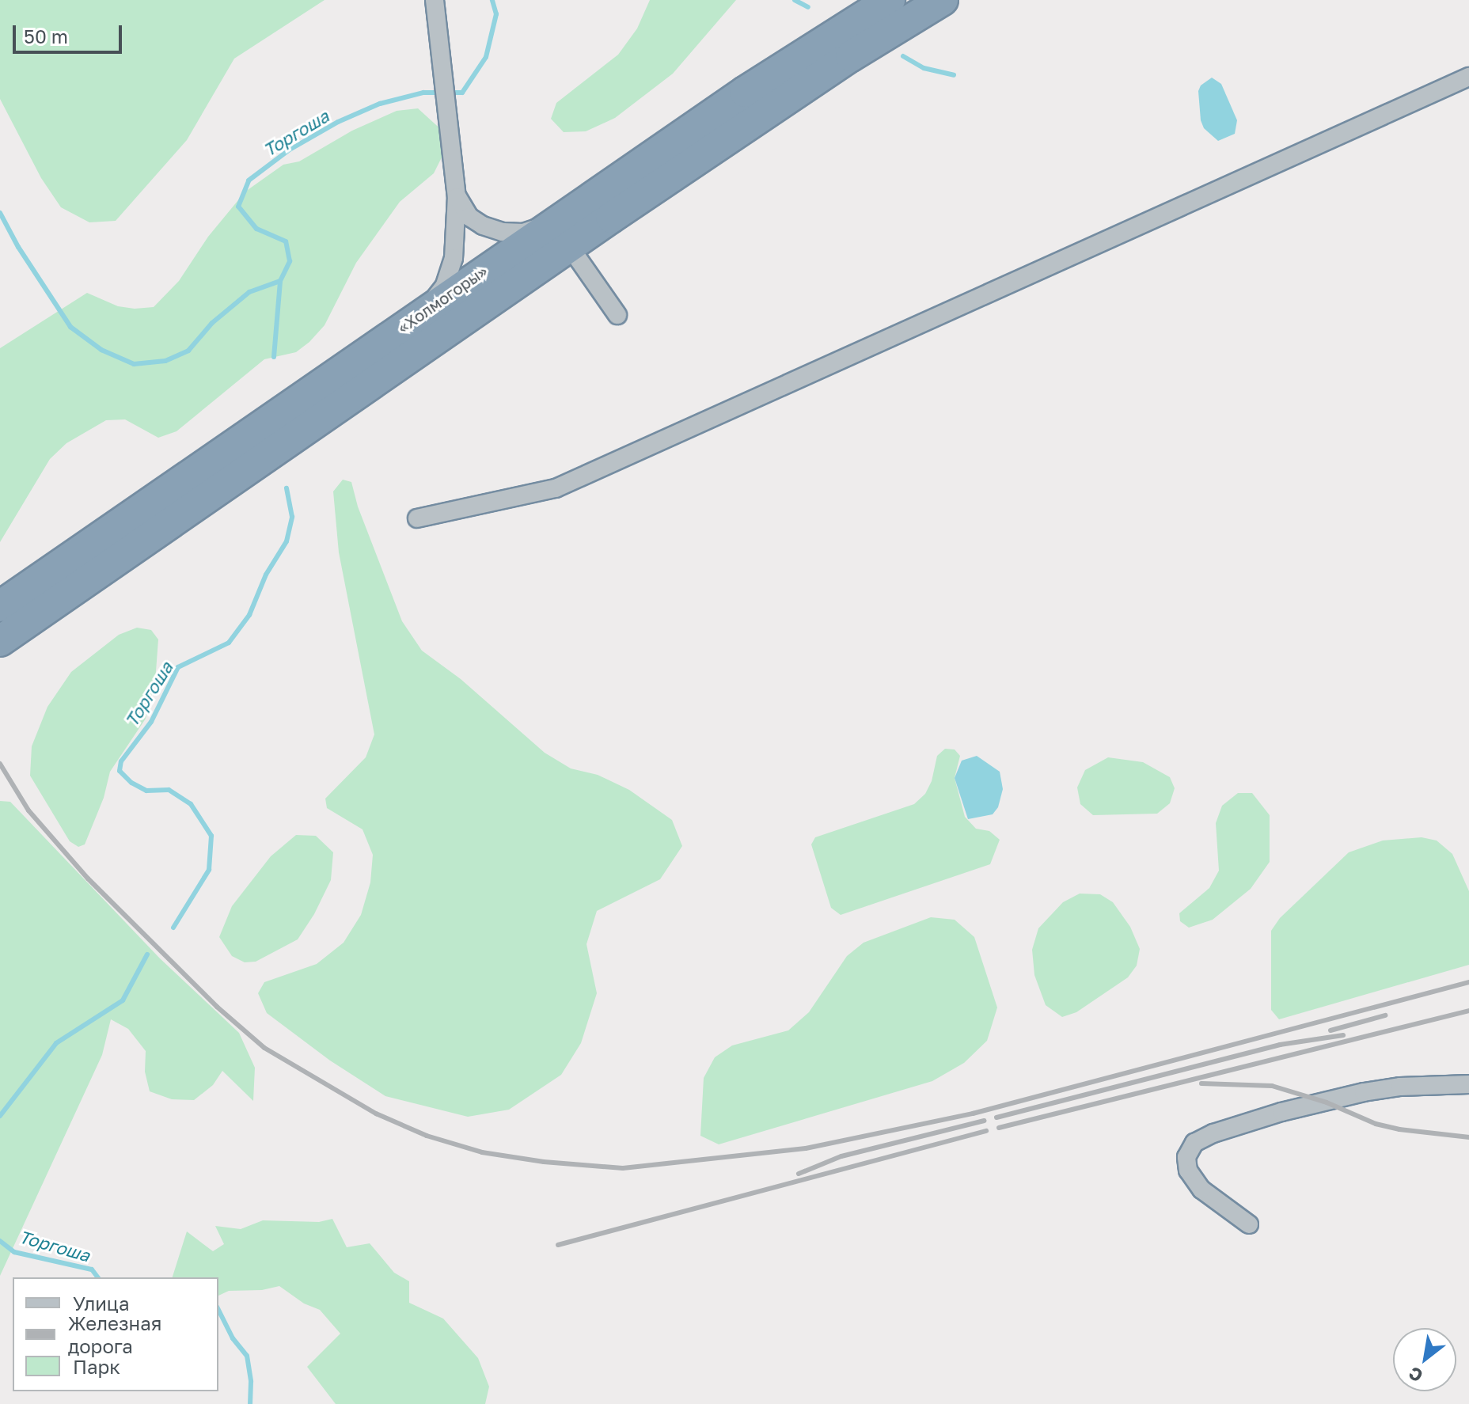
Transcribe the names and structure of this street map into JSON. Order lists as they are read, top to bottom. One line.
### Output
{"streets":{"highway":["«Холмогоры»"]},"water":["Торгоша"],"legend":["Улица","Железная дорога","Парк"],"scale_bar":"50 m","north":"bottom left"}
